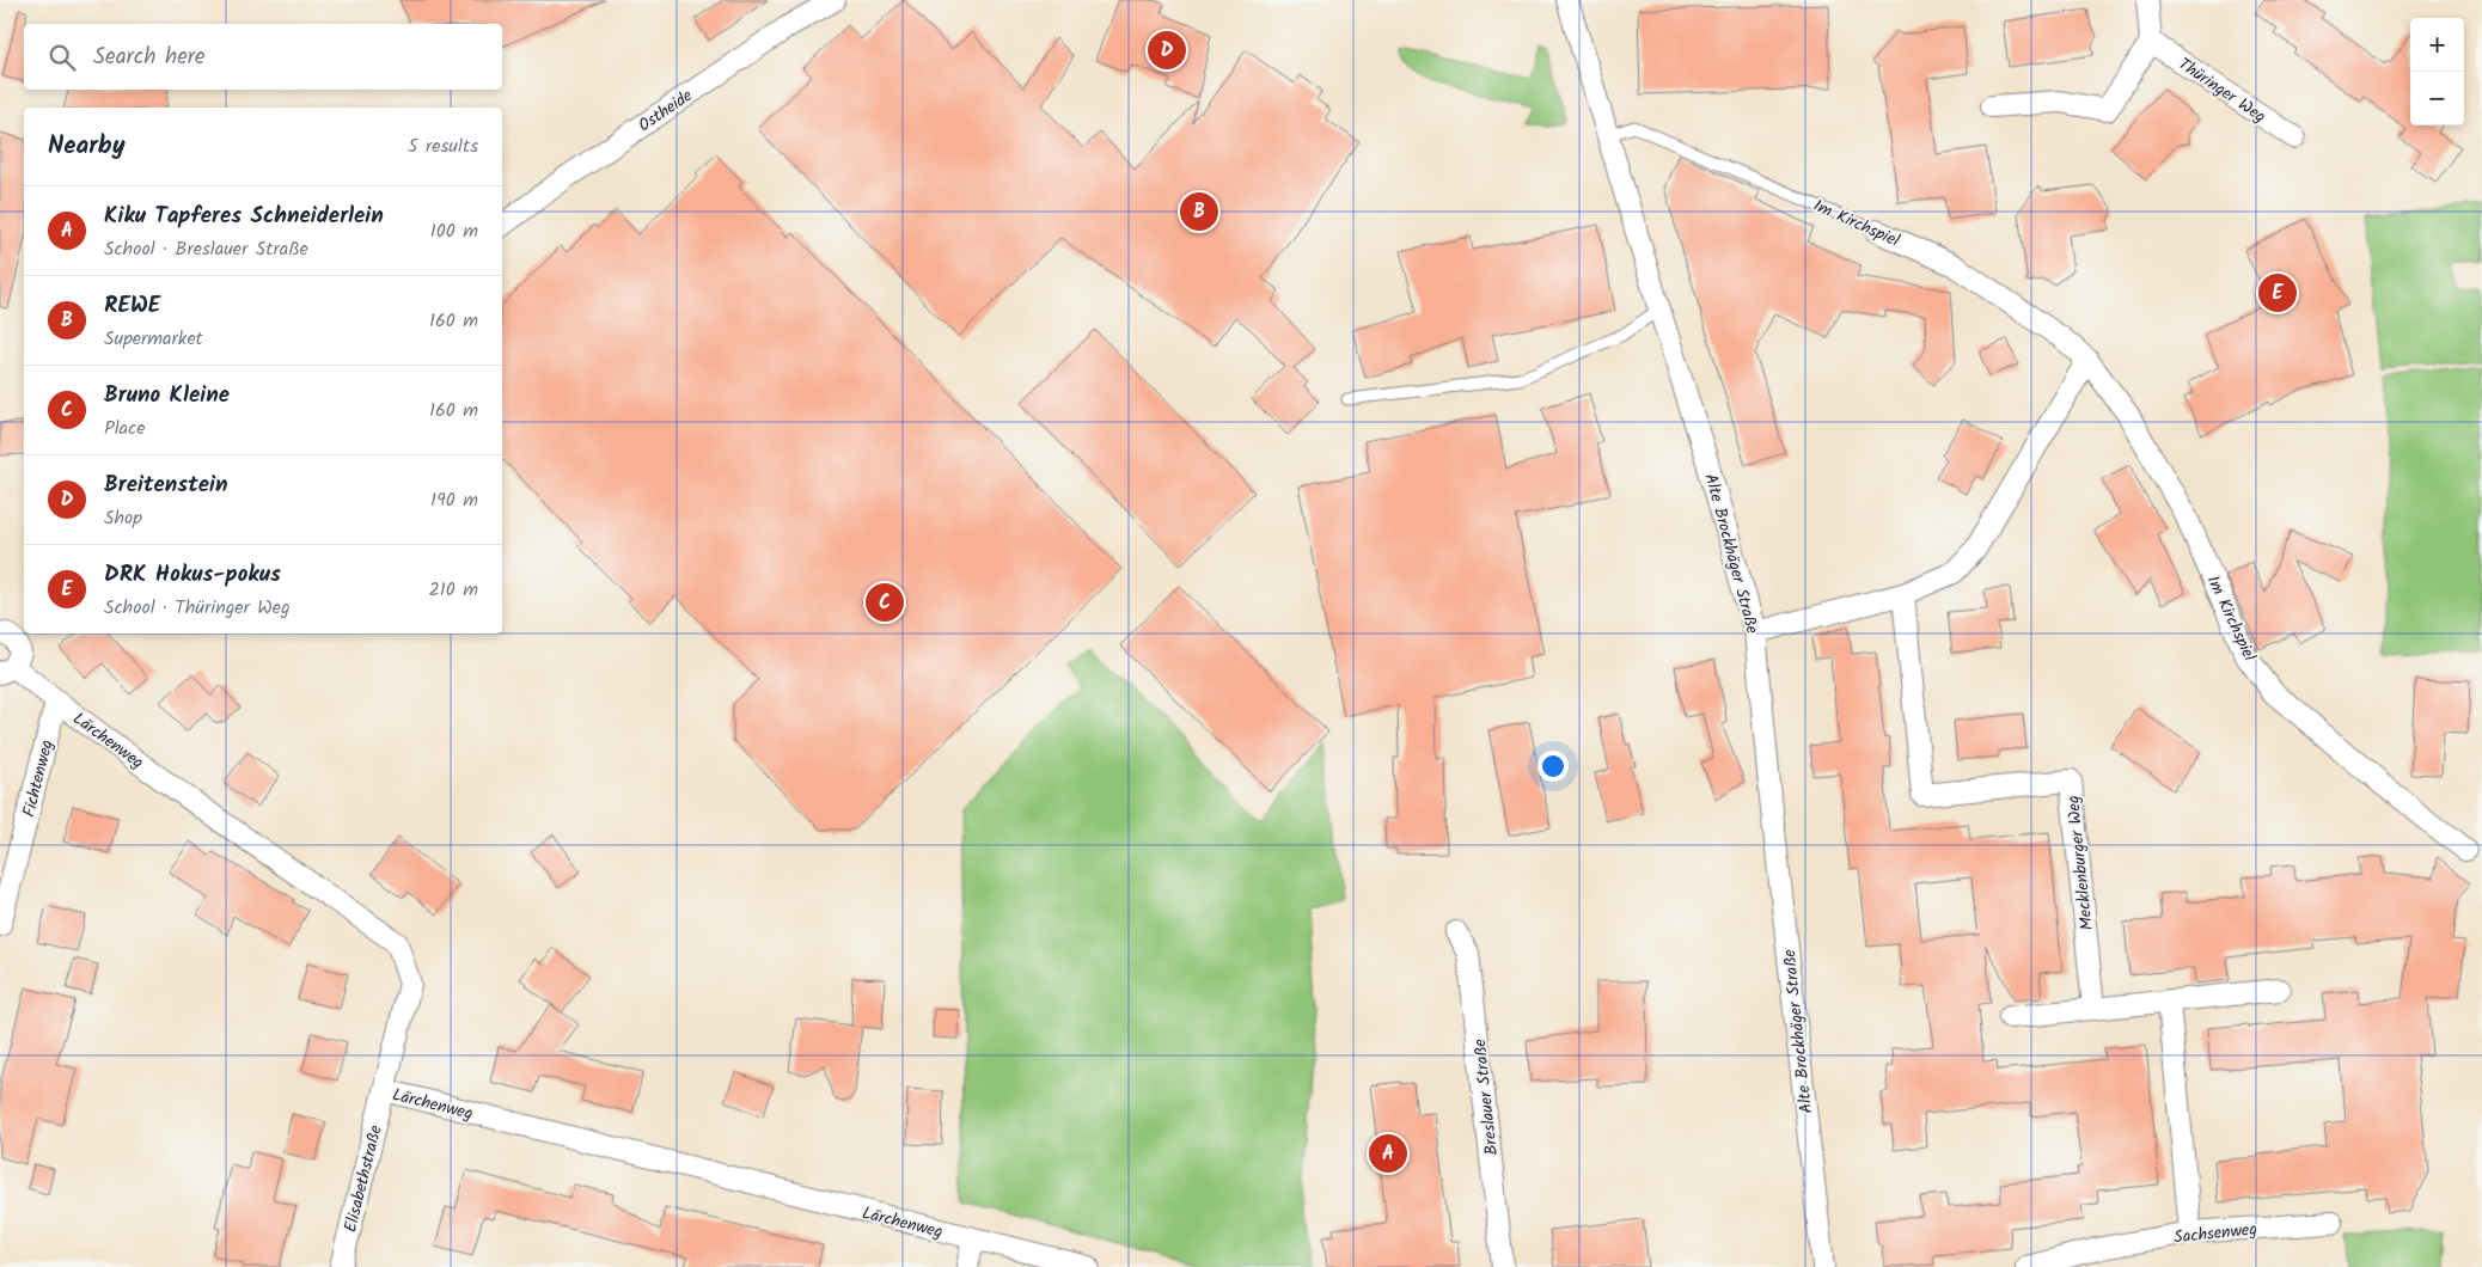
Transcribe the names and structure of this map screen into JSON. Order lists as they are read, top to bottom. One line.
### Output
{"streets":{"street":["Thüringer Weg","Ostheide","Im Kirchspiel","Alte Brockhäger Straße","Lärchenweg","Fichtenweg","Mecklenburger Weg","Breslauer Straße","Elisabethstraße","Sachsenweg"]},"crossings":[["Im Kirchspiel","Alte Brockhäger Straße"],["Lärchenweg","Fichtenweg"],["Lärchenweg","Elisabethstraße"]],"page":{"map_buttons":["+","−"],"search":"Search here","pins":["D","B","E","C","A"],"heading":["Nearby","5 results"],"list":[{"mark":"A","name":"Kiku Tapferes Schneiderlein","note":"School · Breslauer Straße","value":"100 m"},{"mark":"B","name":"REWE","note":"Supermarket","value":"160 m"},{"mark":"C","name":"Bruno Kleine","note":"Place","value":"160 m"},{"mark":"D","name":"Breitenstein","note":"Shop","value":"190 m"},{"mark":"E","name":"DRK Hokus-pokus","note":"School · Thüringer Weg","value":"210 m"}]}}
